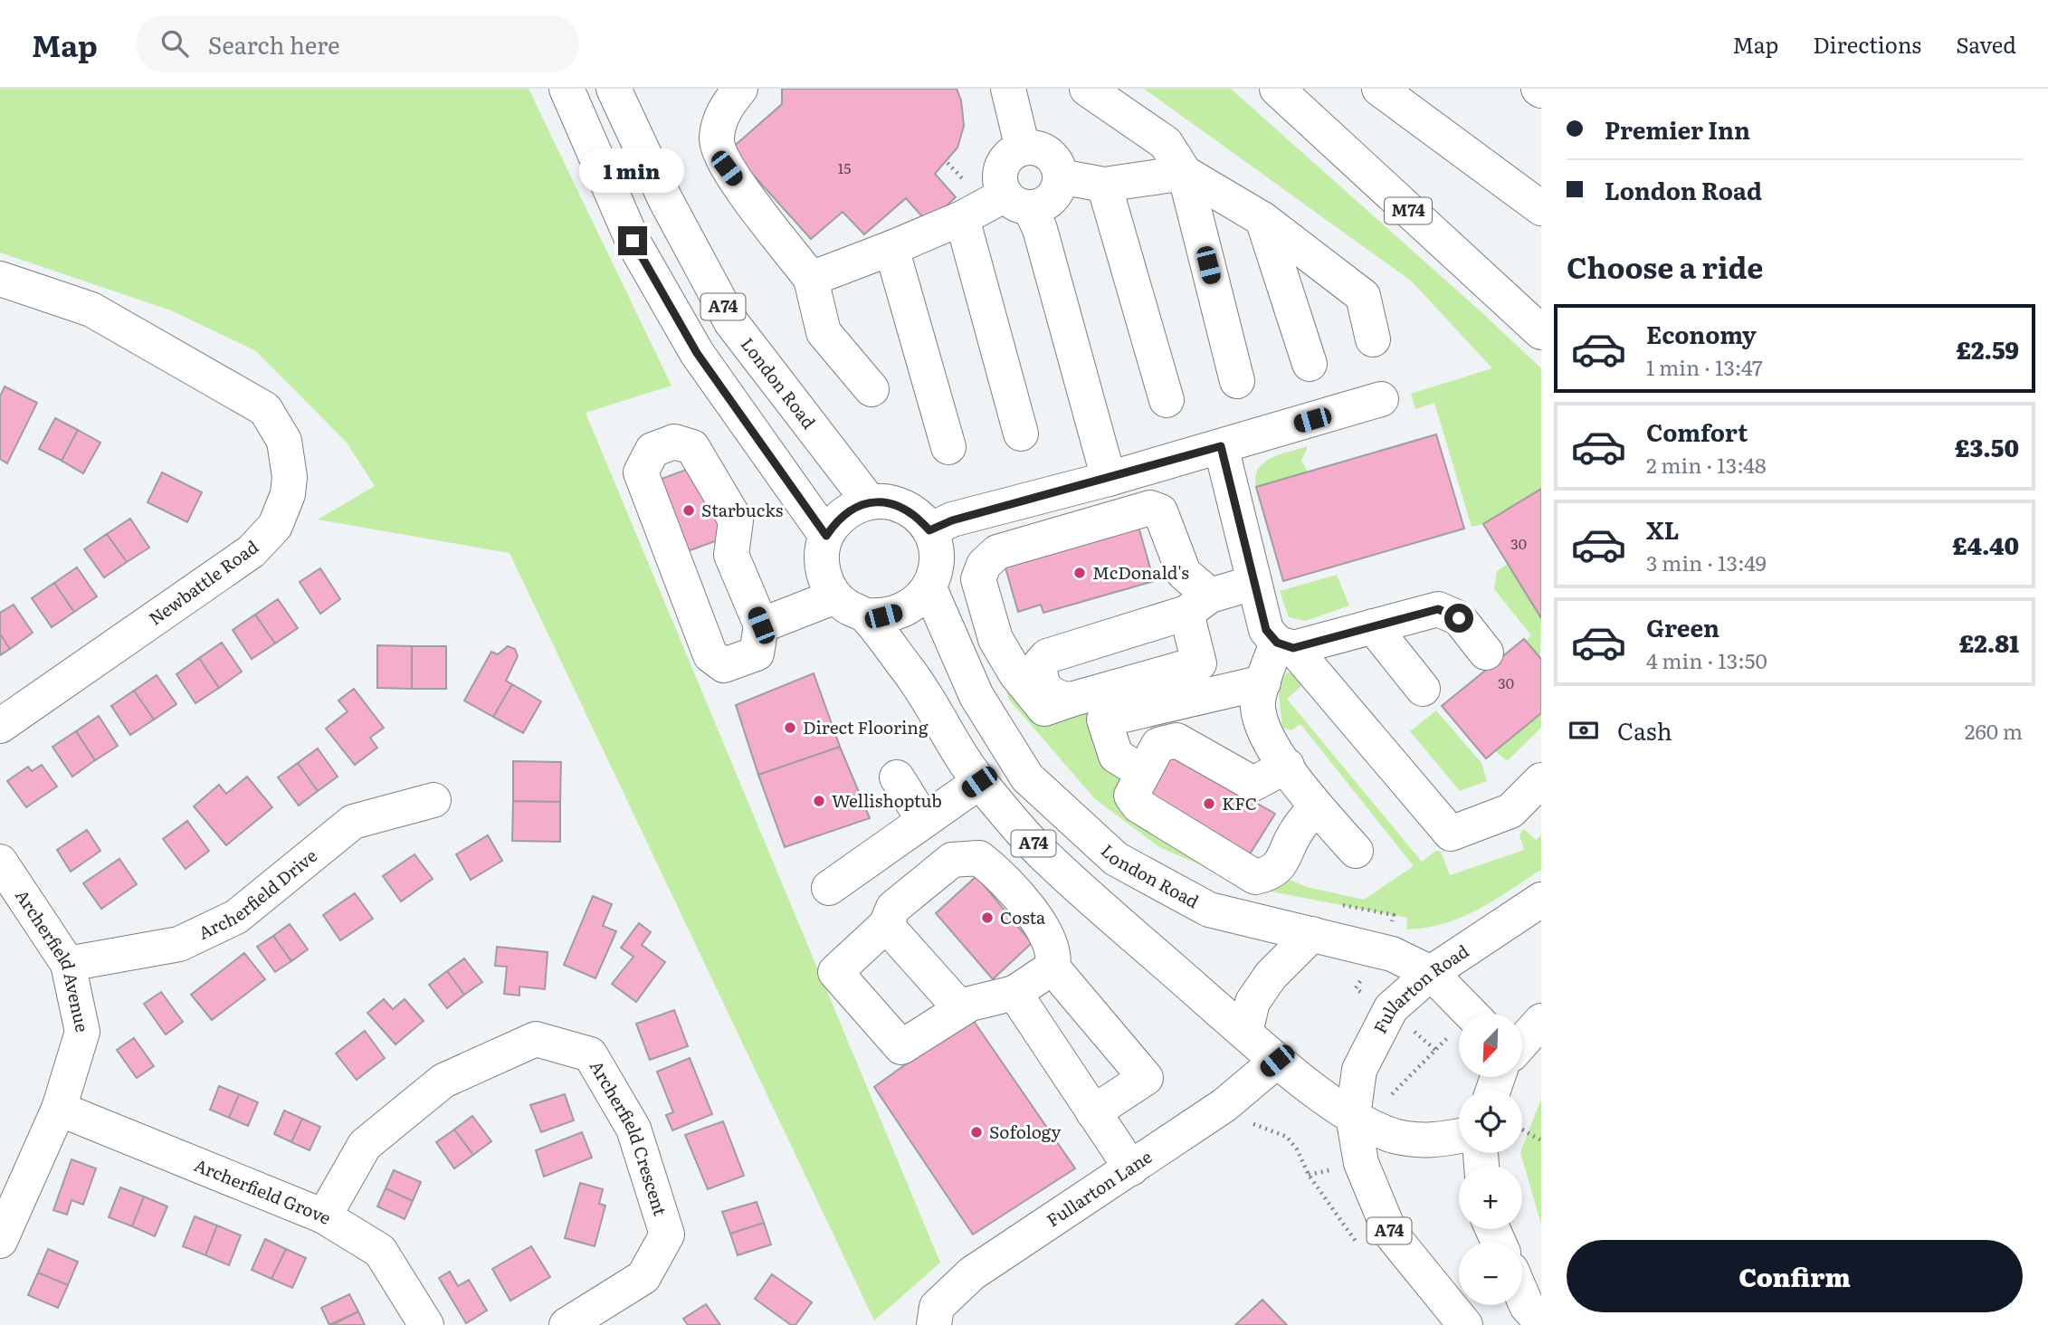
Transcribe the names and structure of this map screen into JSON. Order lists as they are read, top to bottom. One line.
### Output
{"streets":{"main road":["M74","A74","London Road","Newbattle Road","Archerfield Drive","Archerfield Avenue","Fullarton Road","Archerfield Crescent","Fullarton Lane","Archerfield Grove"]},"crossings":[["A74","London Road"],["A74","Fullarton Road"],["A74","Fullarton Lane"],["London Road","Fullarton Road"],["Archerfield Drive","Archerfield Avenue"],["Archerfield Avenue","Archerfield Grove"],["Archerfield Crescent","Archerfield Grove"]],"places":["Starbucks","McDonald's","Direct Flooring","Wellishoptub","KFC","Costa","Sofology"],"house_numbers":["15","30","30"],"north":"bottom left","page":{"header":"Map","search":"Search here","nav":["Map","Directions","Saved"],"banner":["Premier Inn","London Road"],"bubble":"1 min","heading":"Choose a ride","list":[{"name":"Economy","note":"1 min · 13:47","value":"£2.59"},{"name":"Comfort","note":"2 min · 13:48","value":"£3.50"},{"name":"XL","note":"3 min · 13:49","value":"£4.40"},{"name":"Green","note":"4 min · 13:50","value":"£2.81"}],"pay":["Cash","260 m"],"map_buttons":["+","−"],"buttons":"Confirm"}}
